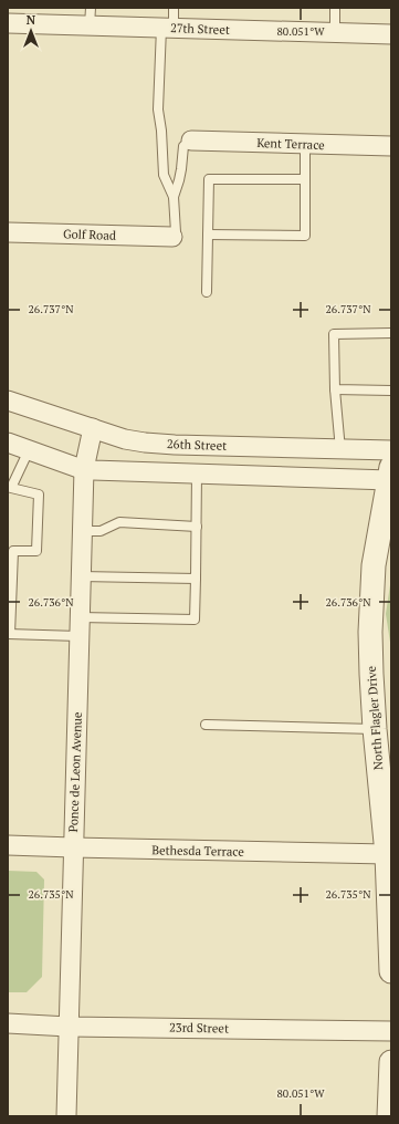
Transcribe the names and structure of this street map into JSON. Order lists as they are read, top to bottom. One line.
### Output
{"streets":{"street":["27th Street","Kent Terrace","Golf Road","26th Street","North Flagler Drive","Ponce de Leon Avenue","Bethesda Terrace","23rd Street"]},"crossings":[["26th Street","Ponce de Leon Avenue"],["North Flagler Drive","Bethesda Terrace"],["Ponce de Leon Avenue","Bethesda Terrace"],["Ponce de Leon Avenue","23rd Street"]],"north":"top","coordinates":["80.051°W","26.737°N","26.736°N","26.735°N"]}
